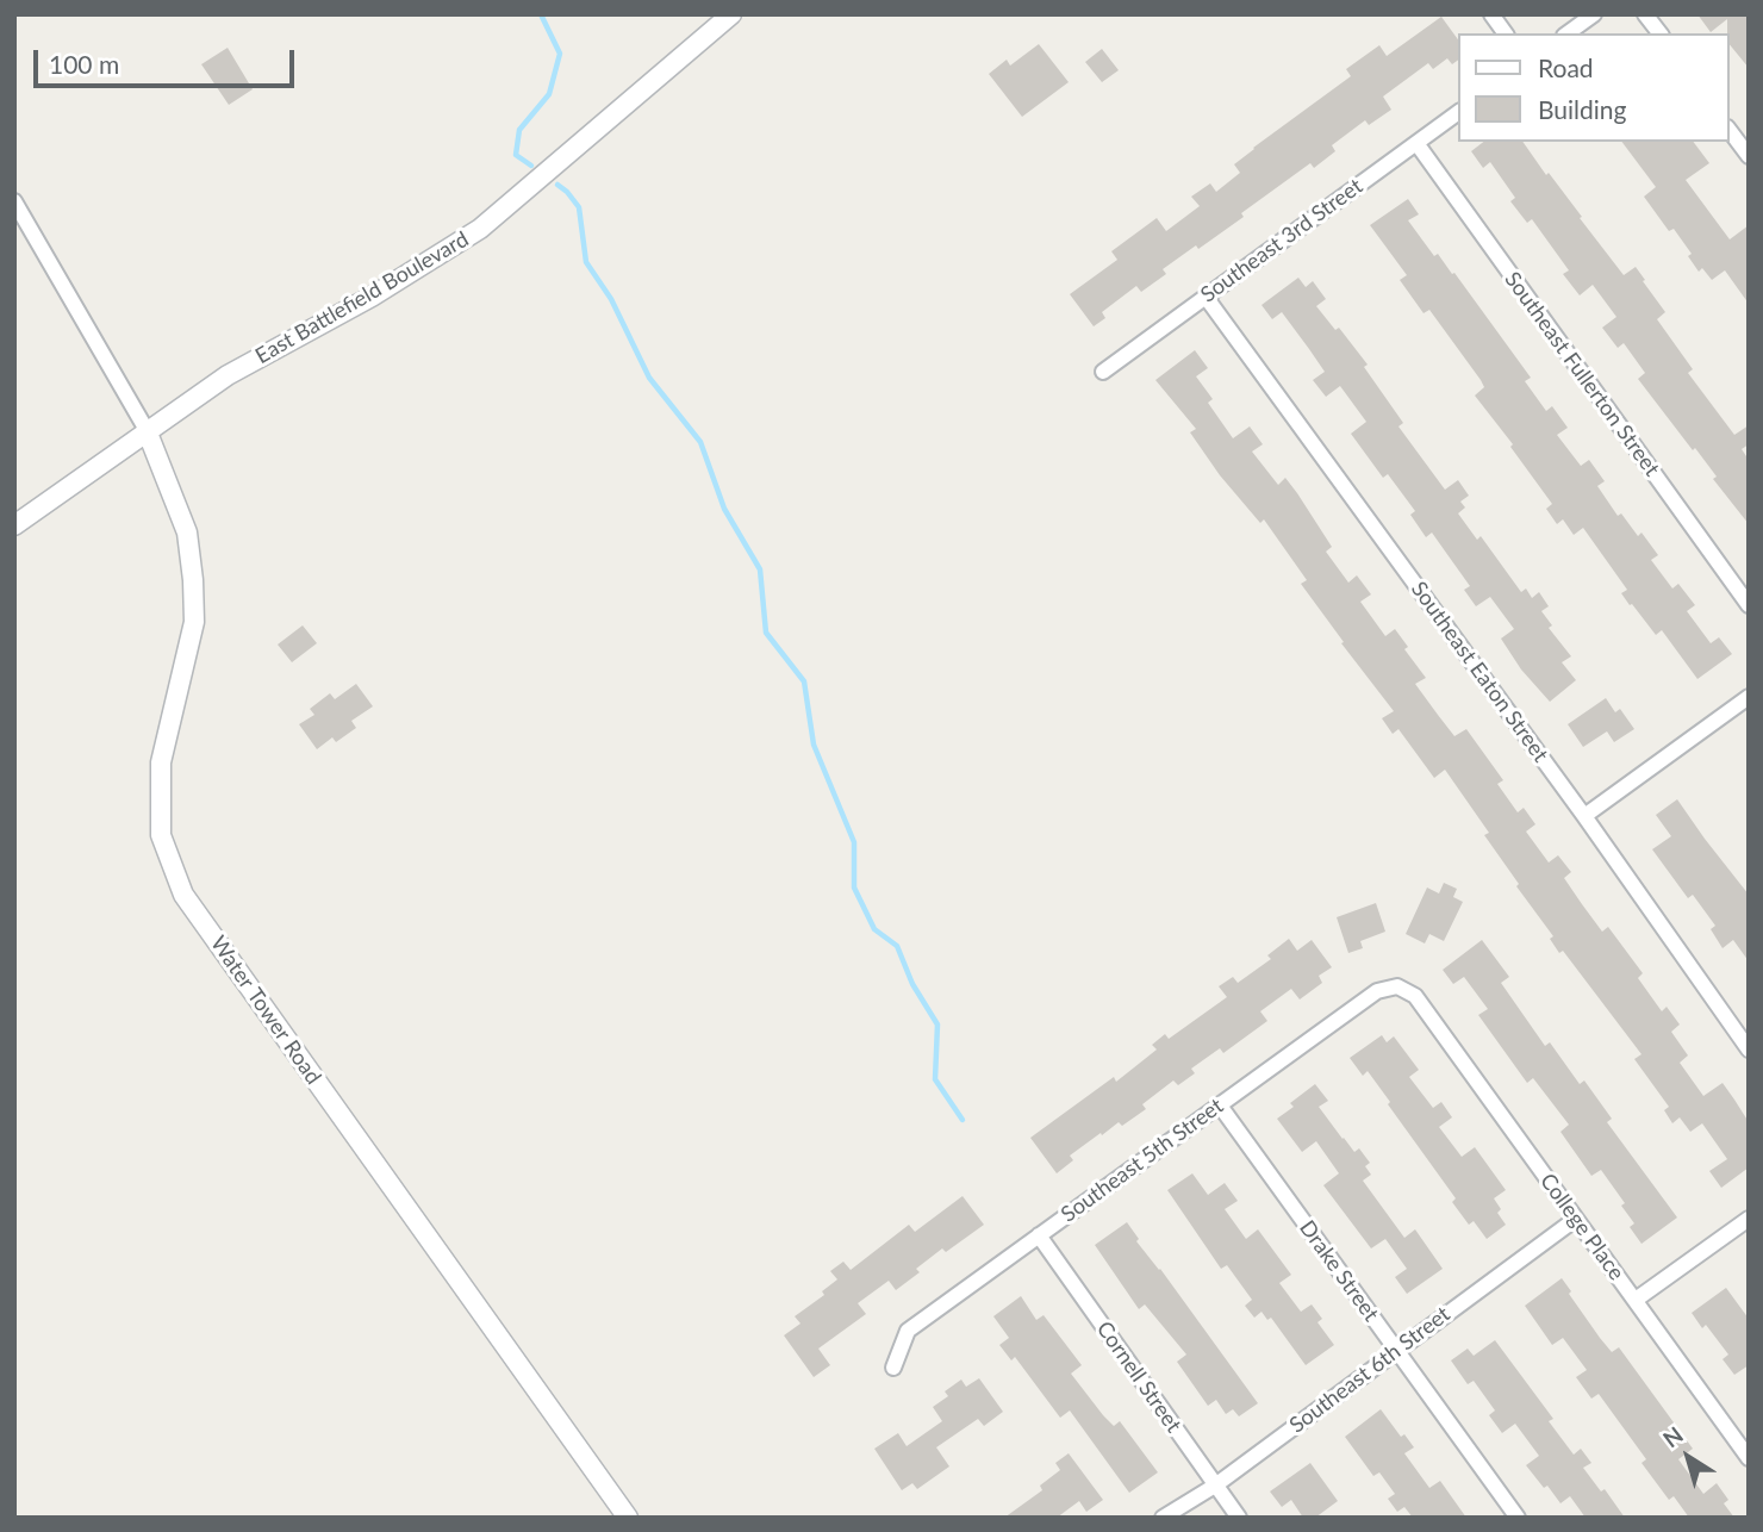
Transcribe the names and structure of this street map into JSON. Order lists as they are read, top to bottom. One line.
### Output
{"streets":{"street":["Southeast 3rd Street","East Battlefield Boulevard","Southeast Fullerton Street","Southeast Eaton Street","Water Tower Road","Southeast 5th Street","College Place","Drake Street","Southeast 6th Street","Cornell Street"]},"crossings":[["Southeast 3rd Street","Southeast Fullerton Street"],["Southeast 3rd Street","Southeast Eaton Street"],["East Battlefield Boulevard","Water Tower Road"],["Southeast 5th Street","College Place"],["Southeast 5th Street","Drake Street"],["Southeast 5th Street","Cornell Street"],["College Place","Southeast 6th Street"],["Drake Street","Southeast 6th Street"],["Southeast 6th Street","Cornell Street"]],"legend":["Road","Building"],"scale_bar":"100 m","north":"top left"}
